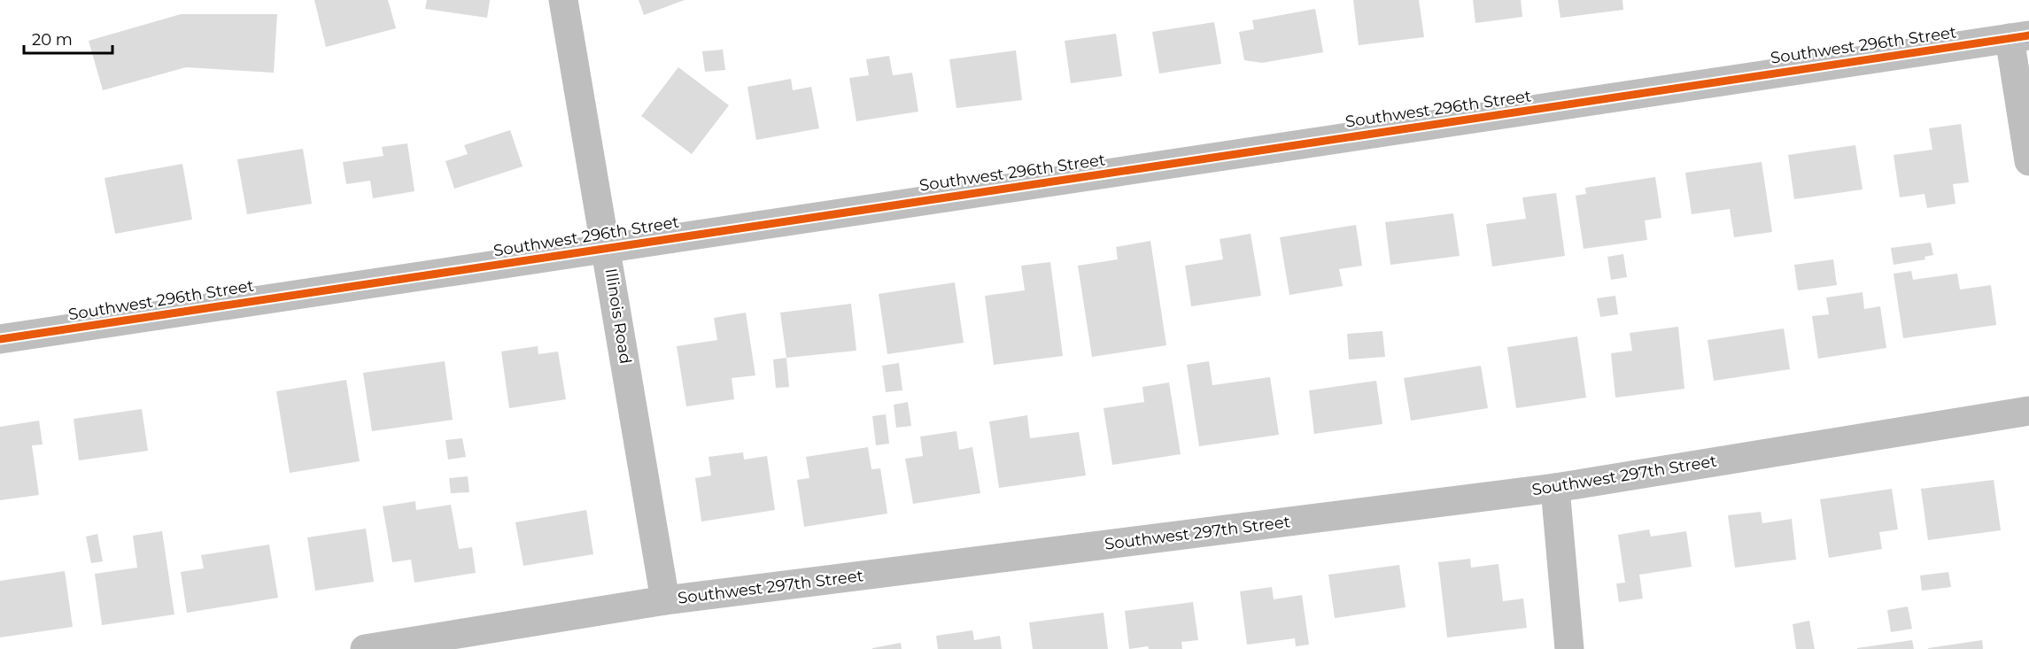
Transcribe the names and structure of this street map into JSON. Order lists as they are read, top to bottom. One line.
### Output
{"streets":{"street":["Southwest 296th Street","Illinois Road","Southwest 297th Street"]},"crossings":[["Southwest 296th Street","Illinois Road"],["Illinois Road","Southwest 297th Street"]],"scale_bar":"20 m"}
